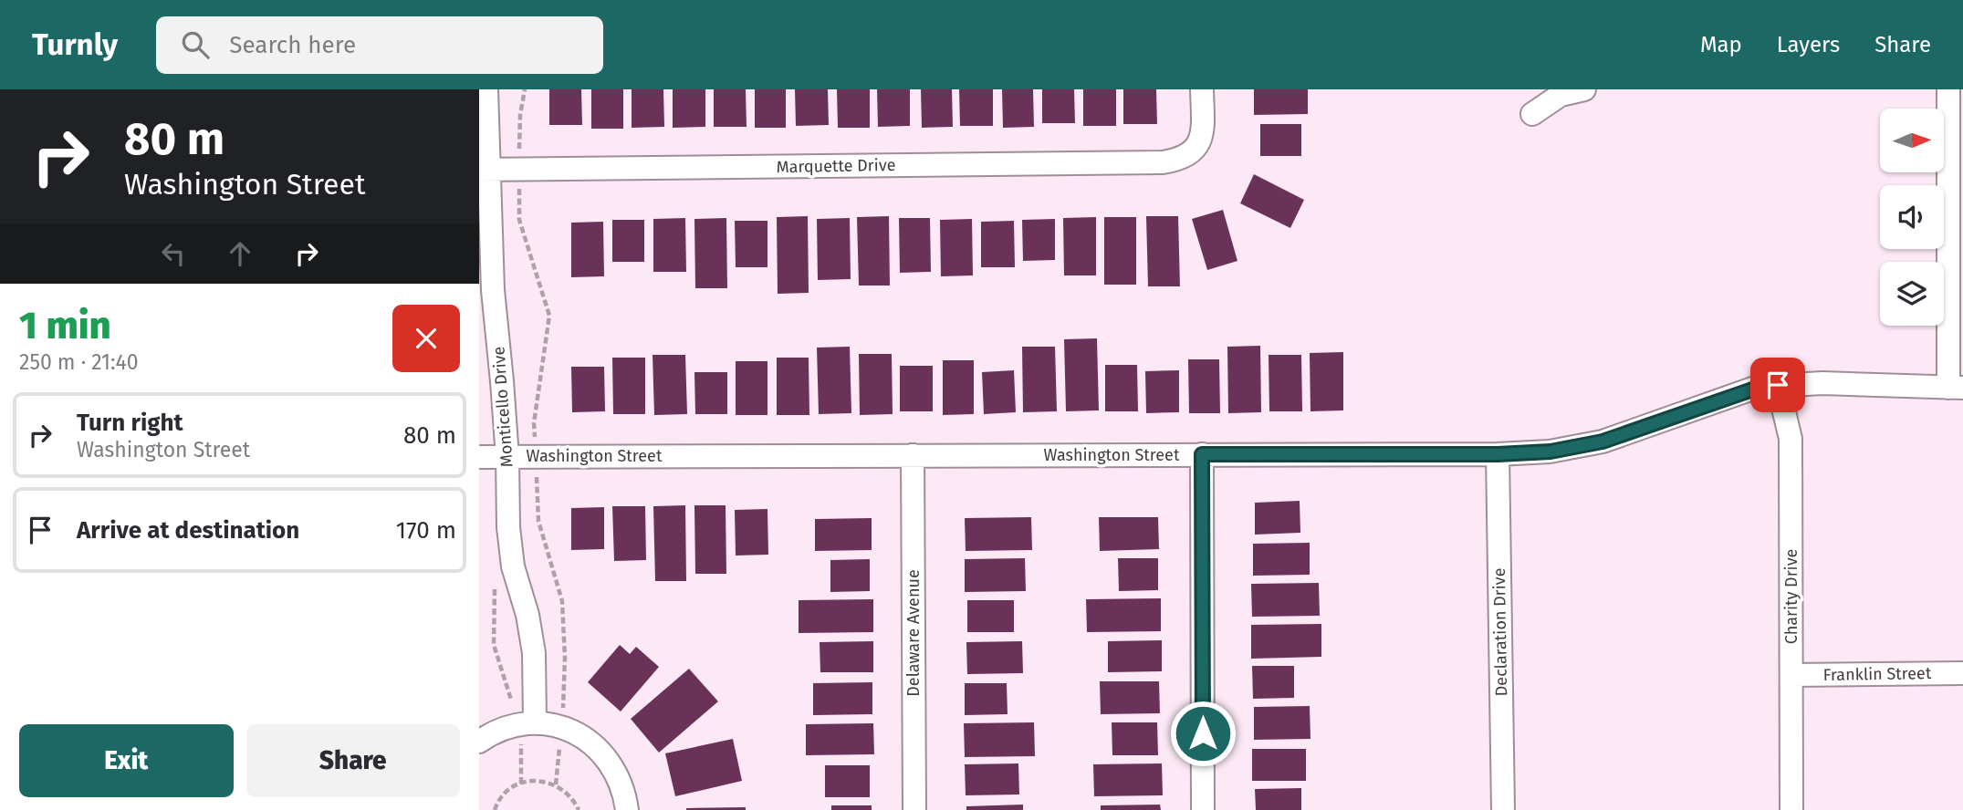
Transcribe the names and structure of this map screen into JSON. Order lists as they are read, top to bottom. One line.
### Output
{"streets":{"street":["Marquette Drive","Monticello Drive","Washington Street","Charity Drive","Declaration Drive","Delaware Avenue","Franklin Street"]},"crossings":[["Marquette Drive","Monticello Drive"],["Monticello Drive","Washington Street"],["Washington Street","Charity Drive"],["Washington Street","Declaration Drive"],["Washington Street","Delaware Avenue"],["Charity Drive","Franklin Street"]],"north":"right","page":{"header":"Turnly","search":"Search here","nav":["Map","Layers","Share"],"turn":["80 m","Washington Street"],"heading":["1 min","250 m · 21:40"],"list":[{"name":"Turn right","note":"Washington Street","value":"80 m"},{"name":"Arrive at destination","value":"170 m"}],"buttons":["Exit","Share"]}}
